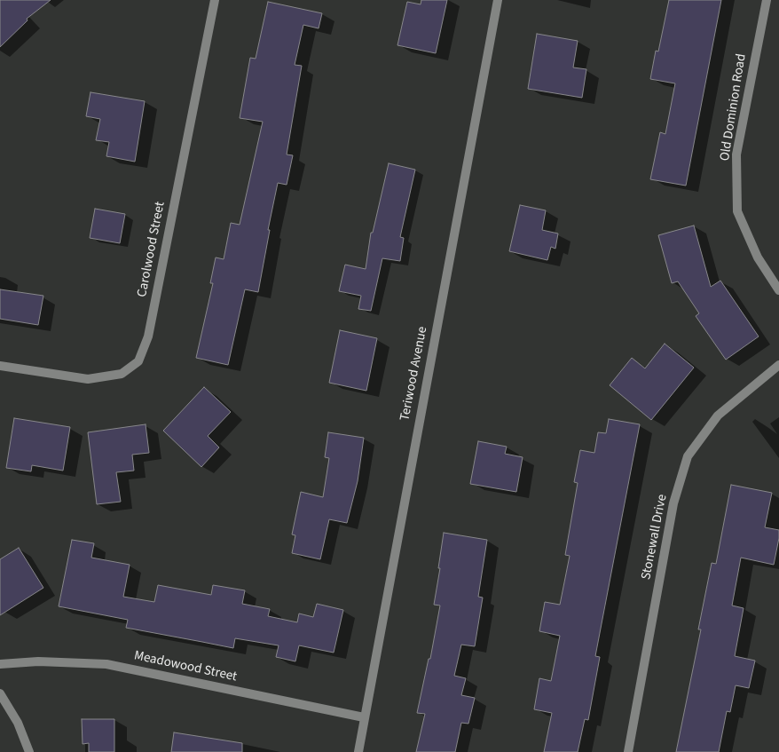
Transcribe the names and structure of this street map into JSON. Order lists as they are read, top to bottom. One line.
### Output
{"streets":{"street":["Old Dominion Road","Carolwood Street","Teriwood Avenue","Stonewall Drive","Meadowood Street"]},"crossings":[["Teriwood Avenue","Meadowood Street"]]}
